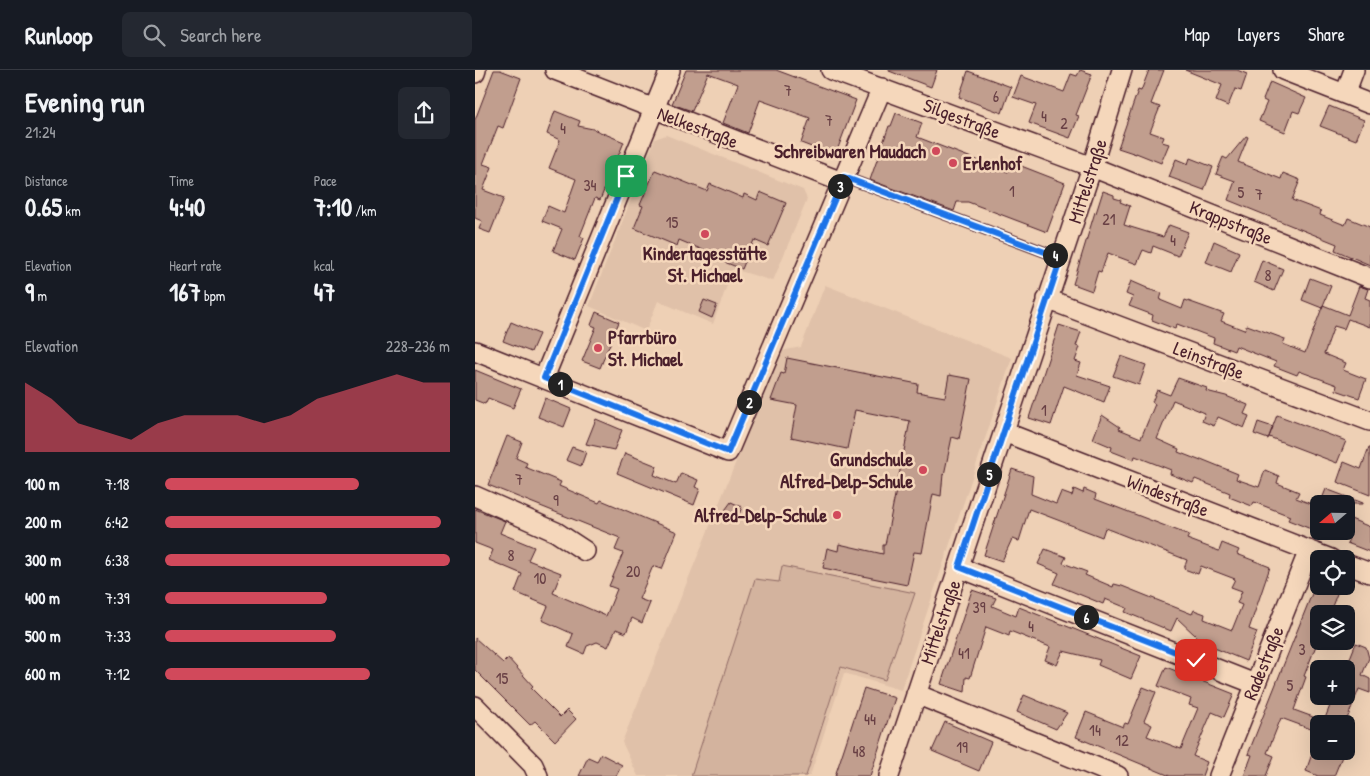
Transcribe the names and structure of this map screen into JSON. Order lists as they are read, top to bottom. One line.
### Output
{"streets":{"street":["Silgestraße","Nelkestraße","Mittelstraße","Krappstraße","Leinstraße","Windestraße","Radestraße"]},"crossings":[["Silgestraße","Mittelstraße"],["Silgestraße","Krappstraße"],["Mittelstraße","Krappstraße"],["Mittelstraße","Leinstraße"],["Mittelstraße","Windestraße"],["Windestraße","Radestraße"]],"places":["Schreibwaren Maudach","Erlenhof","Kindertagesstätte St. Michael","Pfarrbüro St. Michael","Grundschule Alfred-Delp-Schule","Alfred-Delp-Schule"],"house_numbers":["7","6","4","7","2","4","34","1","5","7","21","15","4","8","1","7","9","8","20","10","39","4","3","41","15","5","44","14","12","19","48"],"north":"left","page":{"header":"Runloop","search":"Search here","nav":["Map","Layers","Share"],"heading":["Evening run","21:24"],"stats":[["Distance","0.65 km"],["Time","4:40"],["Pace","7:10 /km"],["Elevation","9 m"],["Heart rate","167 bpm"],["kcal","47"]],"pins":["3","4","1","2","5","6"],"chart":["Elevation","228–236 m"],"list":[{"name":"100 m","note":"7:18"},{"name":"200 m","note":"6:42"},{"name":"300 m","note":"6:38"},{"name":"400 m","note":"7:39"},{"name":"500 m","note":"7:33"},{"name":"600 m","note":"7:12"}],"map_buttons":["+","−"]}}
